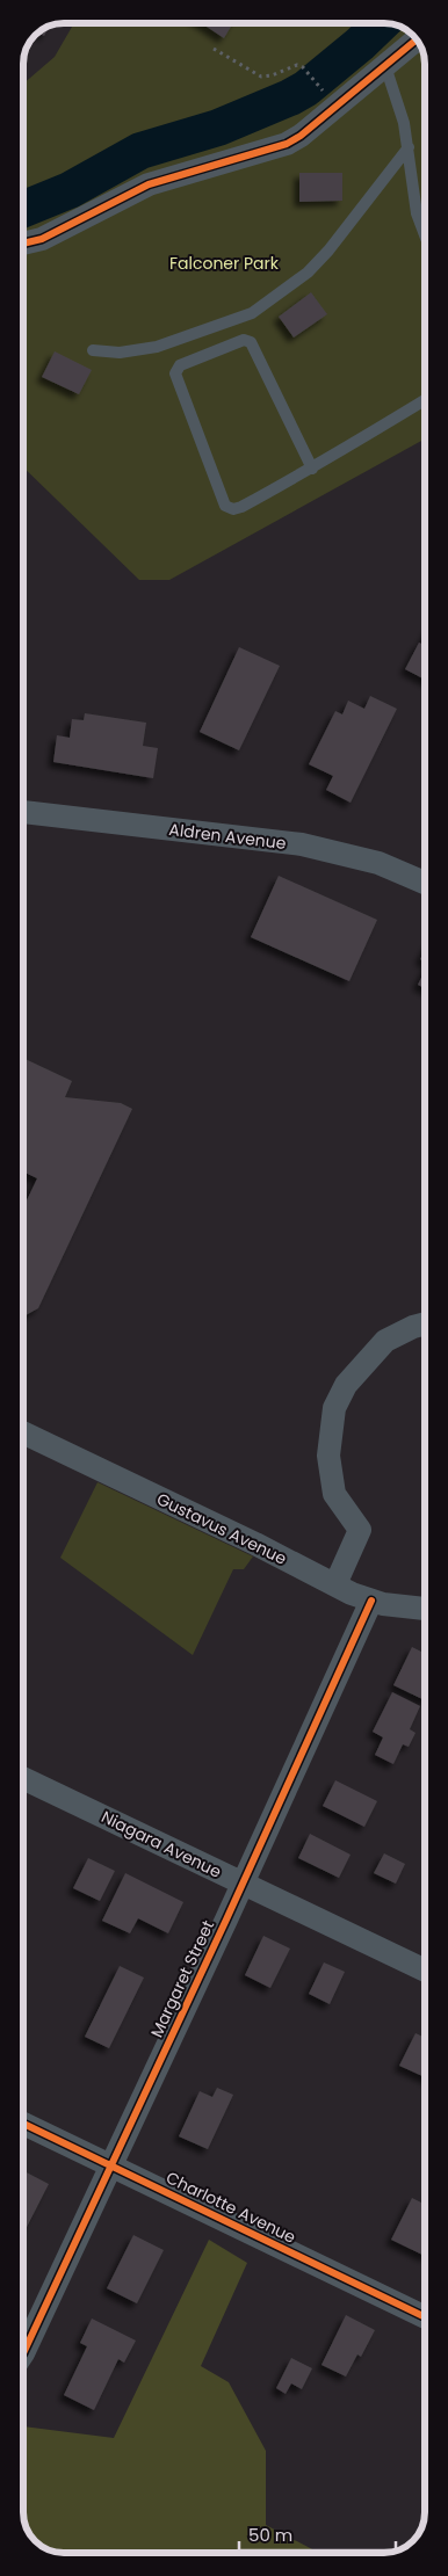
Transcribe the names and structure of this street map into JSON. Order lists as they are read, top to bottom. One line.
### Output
{"streets":{"street":["Aldren Avenue","Gustavus Avenue","Niagara Avenue","Margaret Street","Charlotte Avenue"]},"crossings":[["Gustavus Avenue","Margaret Street"],["Niagara Avenue","Margaret Street"],["Margaret Street","Charlotte Avenue"]],"parks":["Falconer Park"],"scale_bar":"50 m"}
